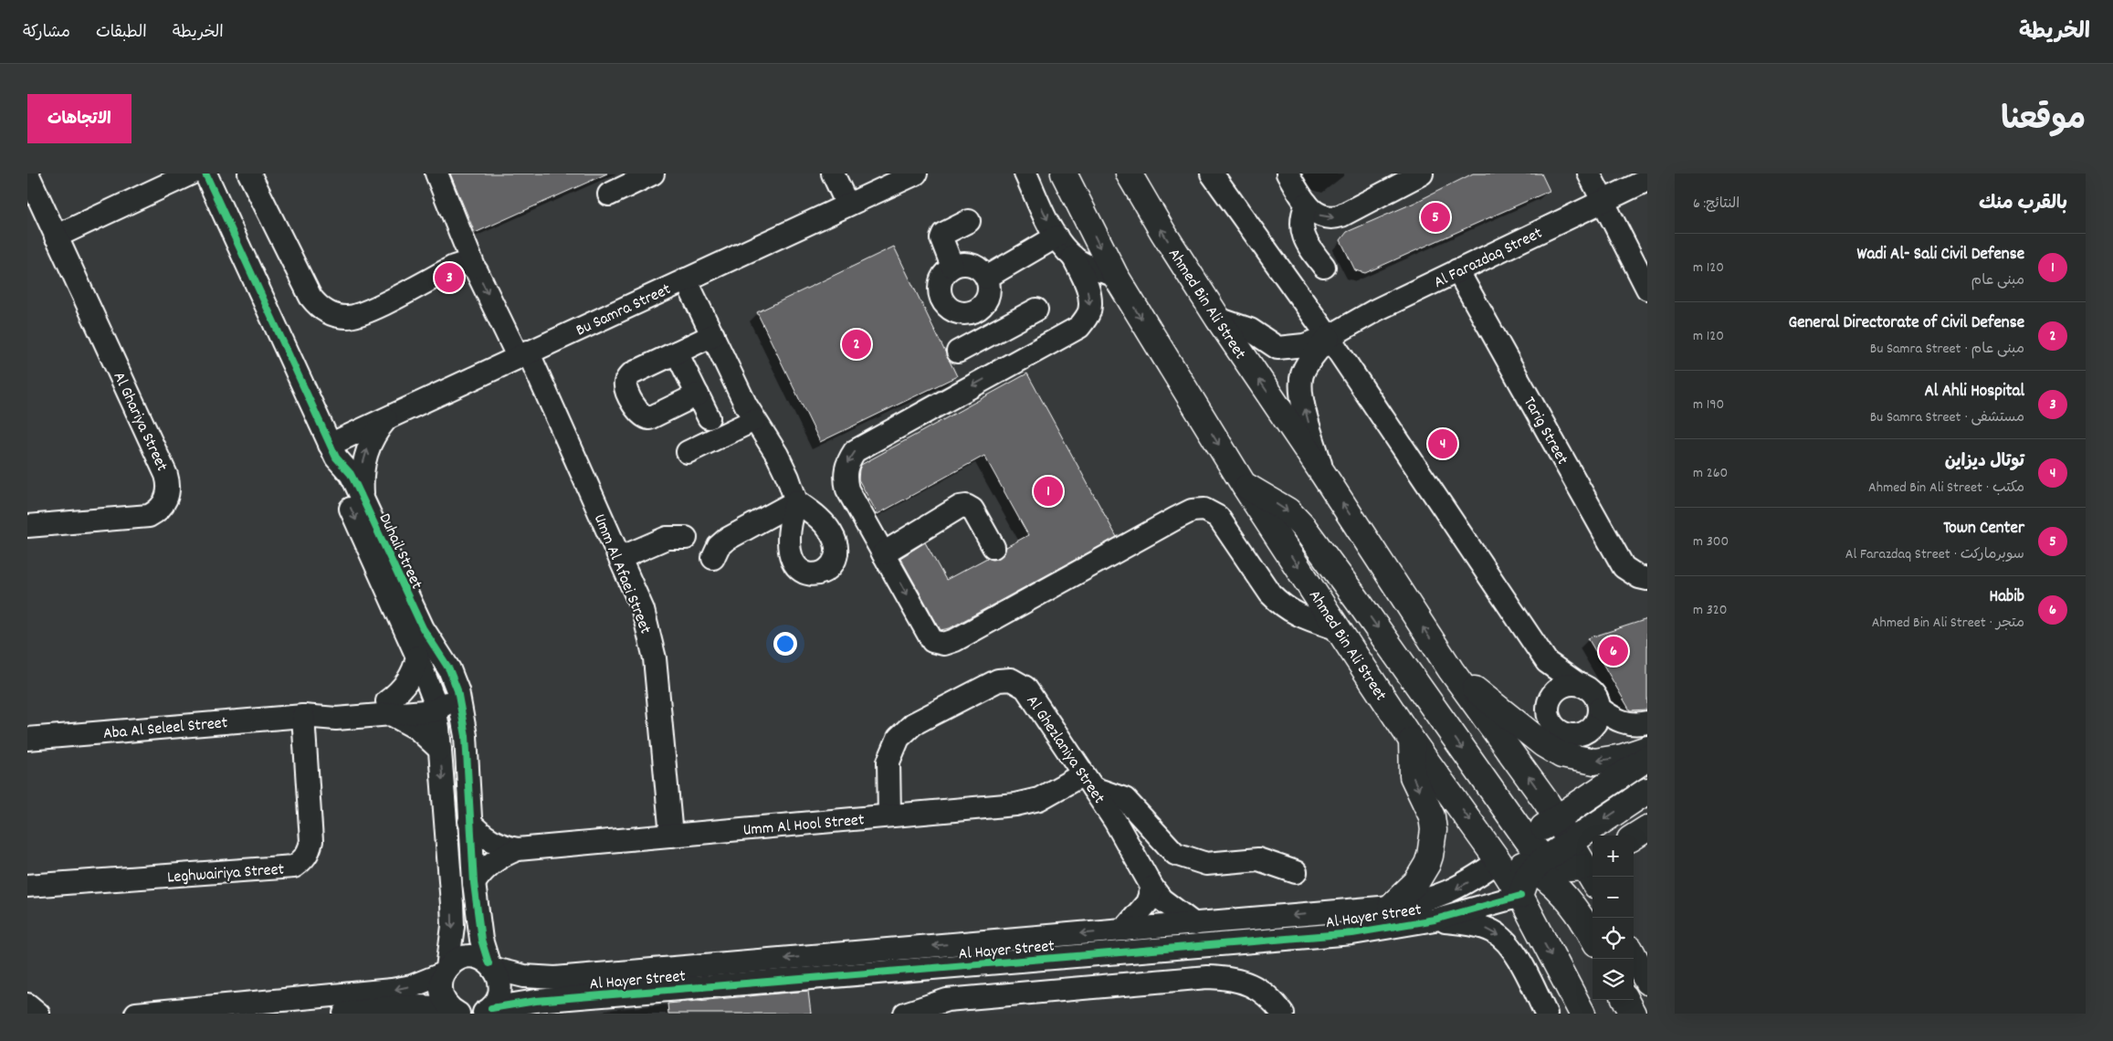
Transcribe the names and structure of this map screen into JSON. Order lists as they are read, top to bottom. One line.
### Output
{"streets":{"main road":["Ahmed Bin Ali Street"],"street":["Al Farazdaq Street","Bu Samra Street","Al Ghariya Street","Tarig Street","Duhail Street","Umm Al Afaei Street","Aba Al Seleel Street","Al Ghezlaniya Street","Umm Al Hool Street","Leghwairiya Street","Al Hayer Street"]},"crossings":[["Al Farazdaq Street","Ahmed Bin Ali Street"],["Al Farazdaq Street","Tarig Street"],["Ahmed Bin Ali Street","Al Hayer Street"],["Bu Samra Street","Duhail Street"],["Bu Samra Street","Umm Al Afaei Street"],["Duhail Street","Aba Al Seleel Street"],["Duhail Street","Umm Al Hool Street"],["Duhail Street","Al Hayer Street"],["Umm Al Afaei Street","Umm Al Hool Street"],["Aba Al Seleel Street","Leghwairiya Street"],["Al Ghezlaniya Street","Umm Al Hool Street"],["Al Ghezlaniya Street","Al Hayer Street"]],"page":{"header":"الخريطة","nav":["الخريطة","الطبقات","مشاركة"],"title":"موقعنا","buttons":"الاتجاهات","heading":["بالقرب منك","النتائج: 6"],"pins":["5","3","2","4","1","6"],"list":[{"mark":"1","name":"Wadi Al- Sali Civil Defense","note":"مبنى عام","value":"120 m"},{"mark":"2","name":"General Directorate of Civil Defense","note":"مبنى عام · Bu Samra Street","value":"120 m"},{"mark":"3","name":"Al Ahli Hospital","note":"مستشفى · Bu Samra Street","value":"190 m"},{"mark":"4","name":"توتال ديزاين","note":"مكتب · Ahmed Bin Ali Street","value":"260 m"},{"mark":"5","name":"Town Center","note":"سوبرماركت · Al Farazdaq Street","value":"300 m"},{"mark":"6","name":"Habib","note":"متجر · Ahmed Bin Ali Street","value":"320 m"}],"map_buttons":["+","−"]}}
